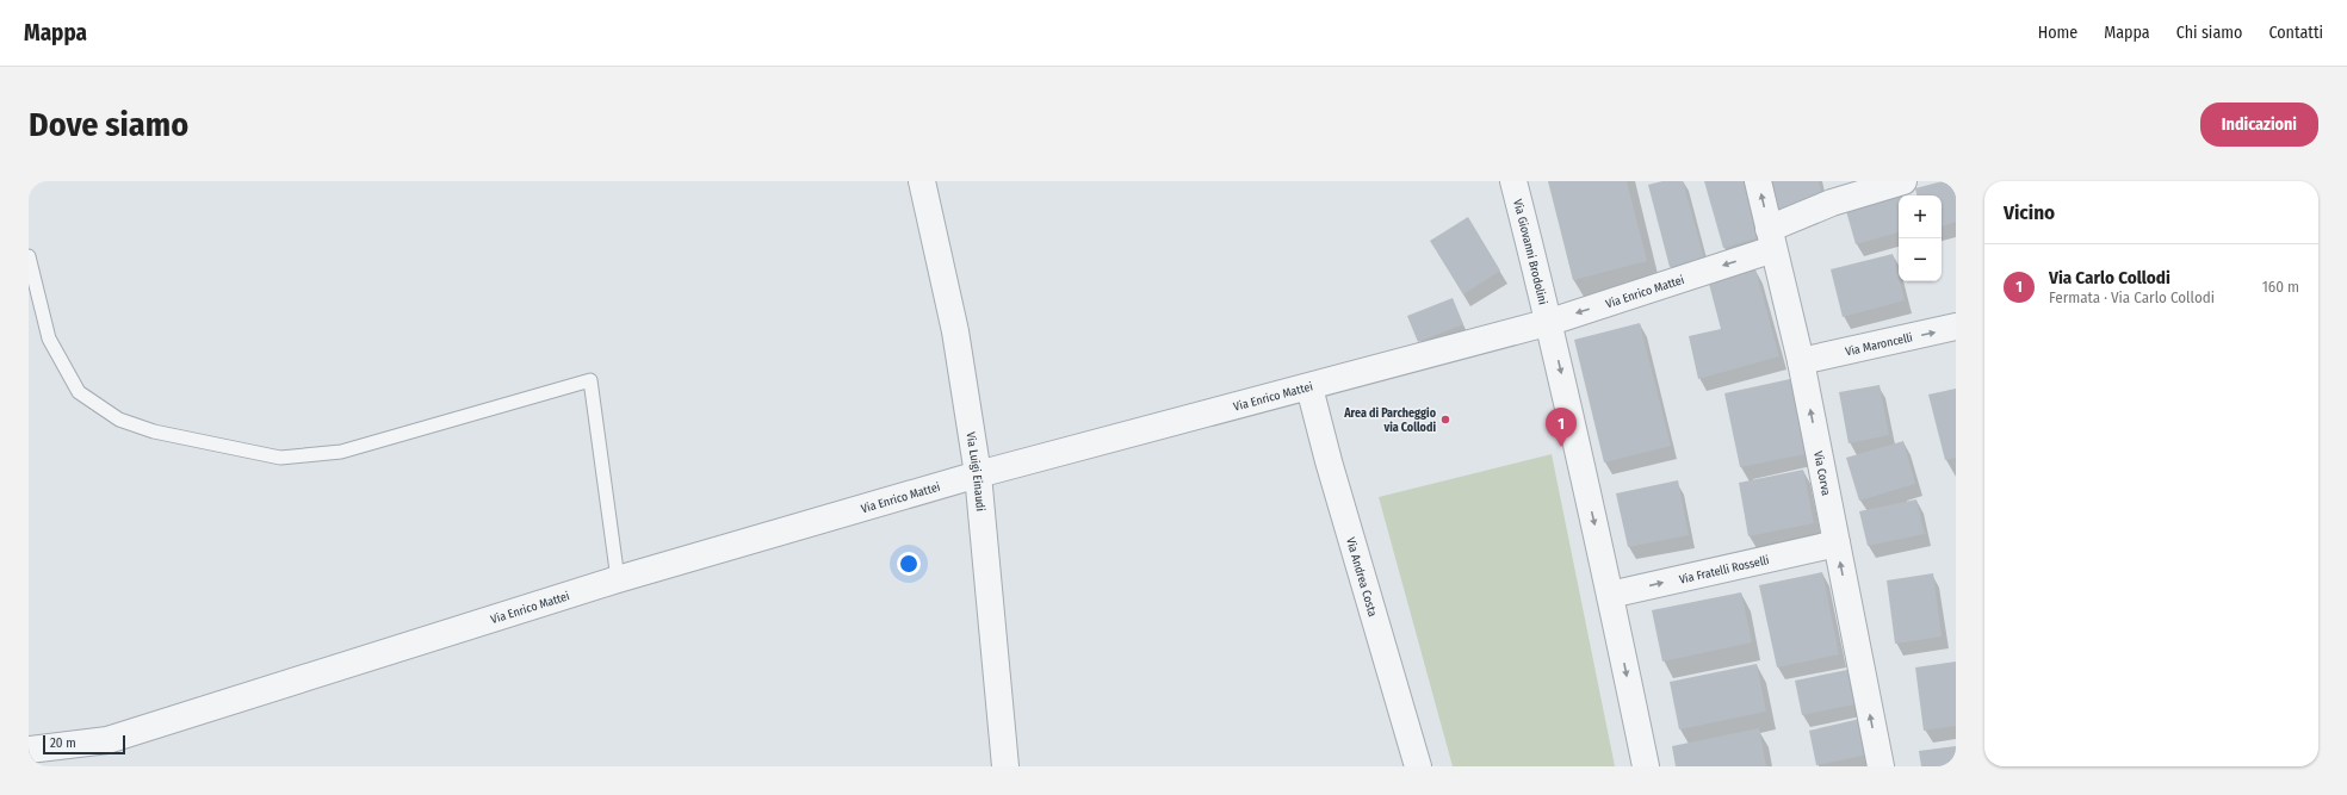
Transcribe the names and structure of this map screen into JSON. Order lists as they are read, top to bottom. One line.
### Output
{"streets":{"street":["Via Giovanni Brodolini","Via Enrico Mattei","Via Maroncelli","Via Luigi Einaudi","Via Corva","Via Fratelli Rosselli","Via Andrea Costa"]},"crossings":[["Via Giovanni Brodolini","Via Enrico Mattei"],["Via Giovanni Brodolini","Via Fratelli Rosselli"],["Via Enrico Mattei","Via Luigi Einaudi"],["Via Enrico Mattei","Via Corva"],["Via Enrico Mattei","Via Andrea Costa"],["Via Maroncelli","Via Corva"],["Via Corva","Via Fratelli Rosselli"]],"one_way":["Via Giovanni Brodolini","Via Maroncelli","Via Corva","Via Fratelli Rosselli"],"places":["Area di Parcheggio via Collodi"],"scale_bar":"20 m","page":{"header":"Mappa","nav":["Home","Mappa","Chi siamo","Contatti"],"buttons":"Indicazioni","title":"Dove siamo","heading":"Vicino","map_buttons":["+","−"],"list":[{"mark":"1","name":"Via Carlo Collodi","note":"Fermata · Via Carlo Collodi","value":"160 m"}],"pins":"1","scale":"20 m"}}
